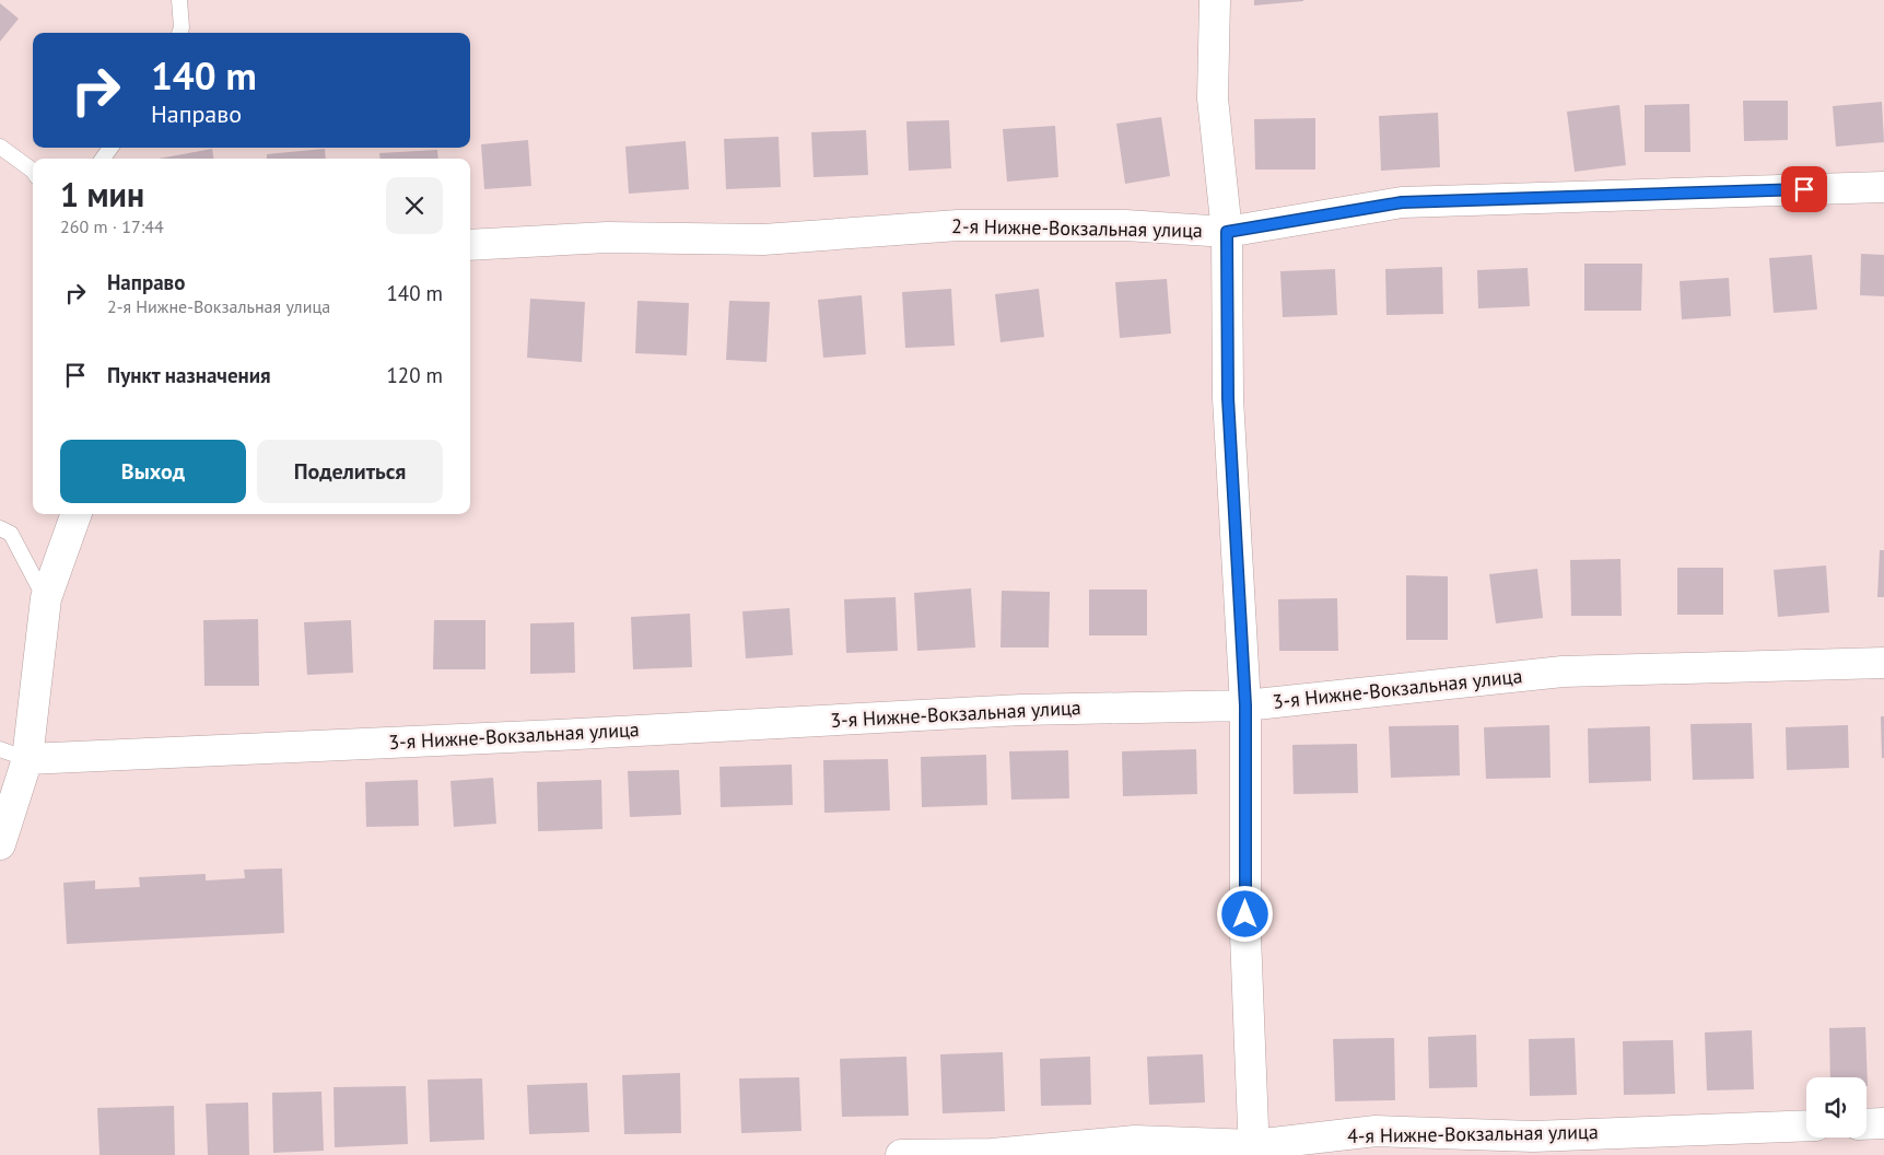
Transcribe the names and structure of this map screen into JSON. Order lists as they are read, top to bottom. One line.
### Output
{"streets":{"street":["2-я Нижне-Вокзальная улица","3-я Нижне-Вокзальная улица","4-я Нижне-Вокзальная улица"]},"page":{"turn":["140 m","Направо"],"heading":["1 мин","260 m · 17:44"],"list":[{"name":"Направо","note":"2-я Нижне-Вокзальная улица","value":"140 m"},{"name":"Пункт назначения","value":"120 m"}],"buttons":["Выход","Поделиться"]}}
